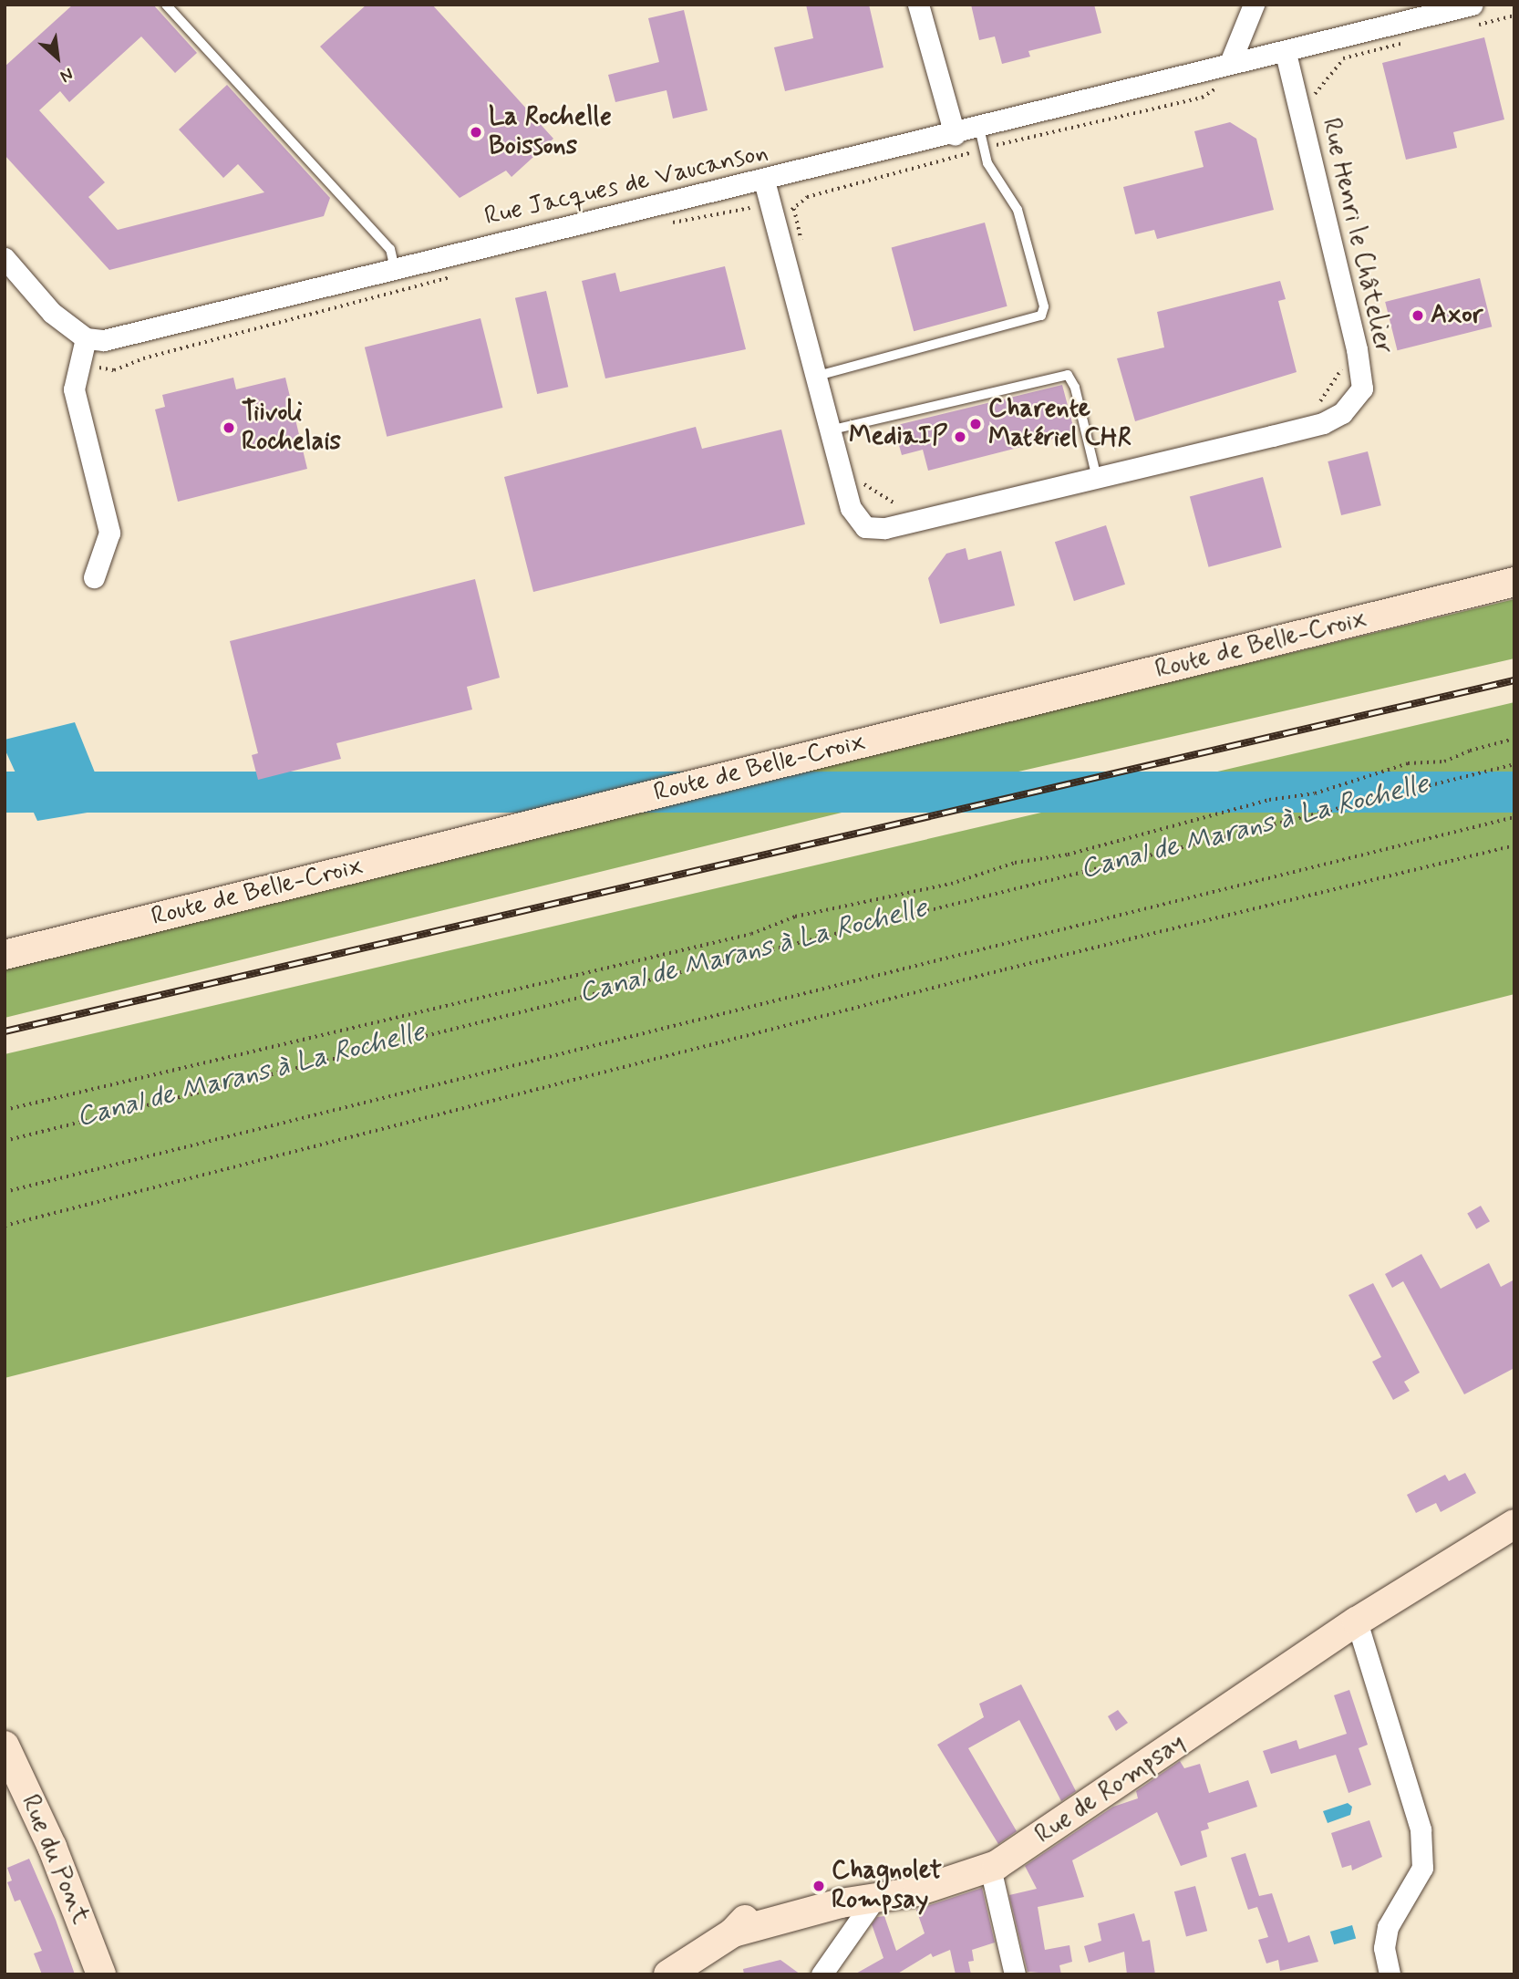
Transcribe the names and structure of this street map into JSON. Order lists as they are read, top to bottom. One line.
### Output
{"streets":{"street":["Rue Jacques de Vaucanson","Rue Henri le Châtelier","Route de Belle-Croix","Rue de Rompsay","Rue du Pont"]},"crossings":[["Rue Jacques de Vaucanson","Rue Henri le Châtelier"]],"water":["Canal de Marans à La Rochelle"],"places":["La Rochelle Boissons","Axor","Charente Matériel CHR","Tiivoli Rochelais","MediaIP","Chagnolet Rompsay"],"north":"bottom right"}
